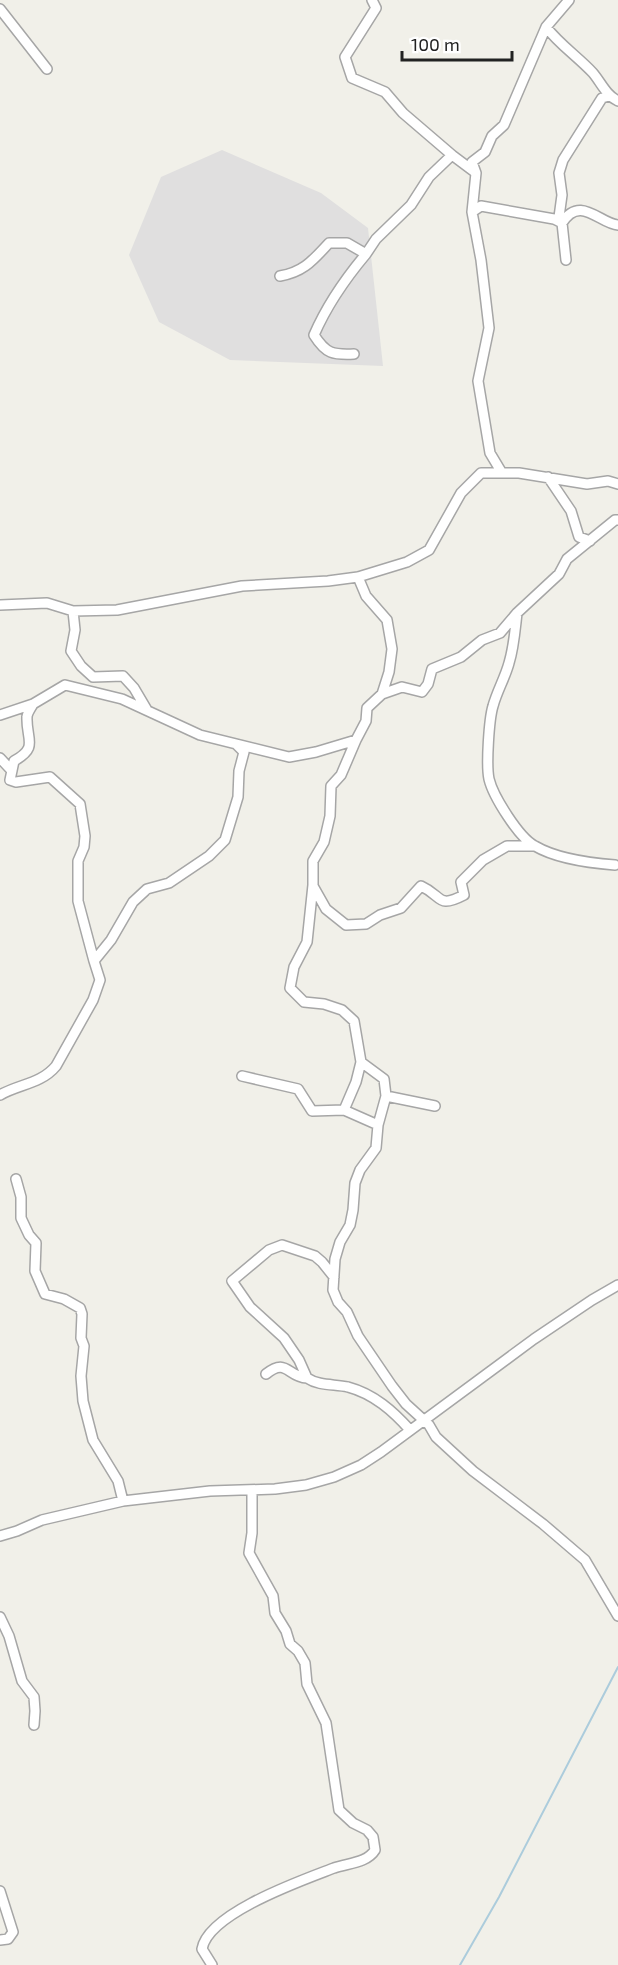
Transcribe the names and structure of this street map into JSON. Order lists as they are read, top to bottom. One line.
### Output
{"scale_bar":"100 m"}
